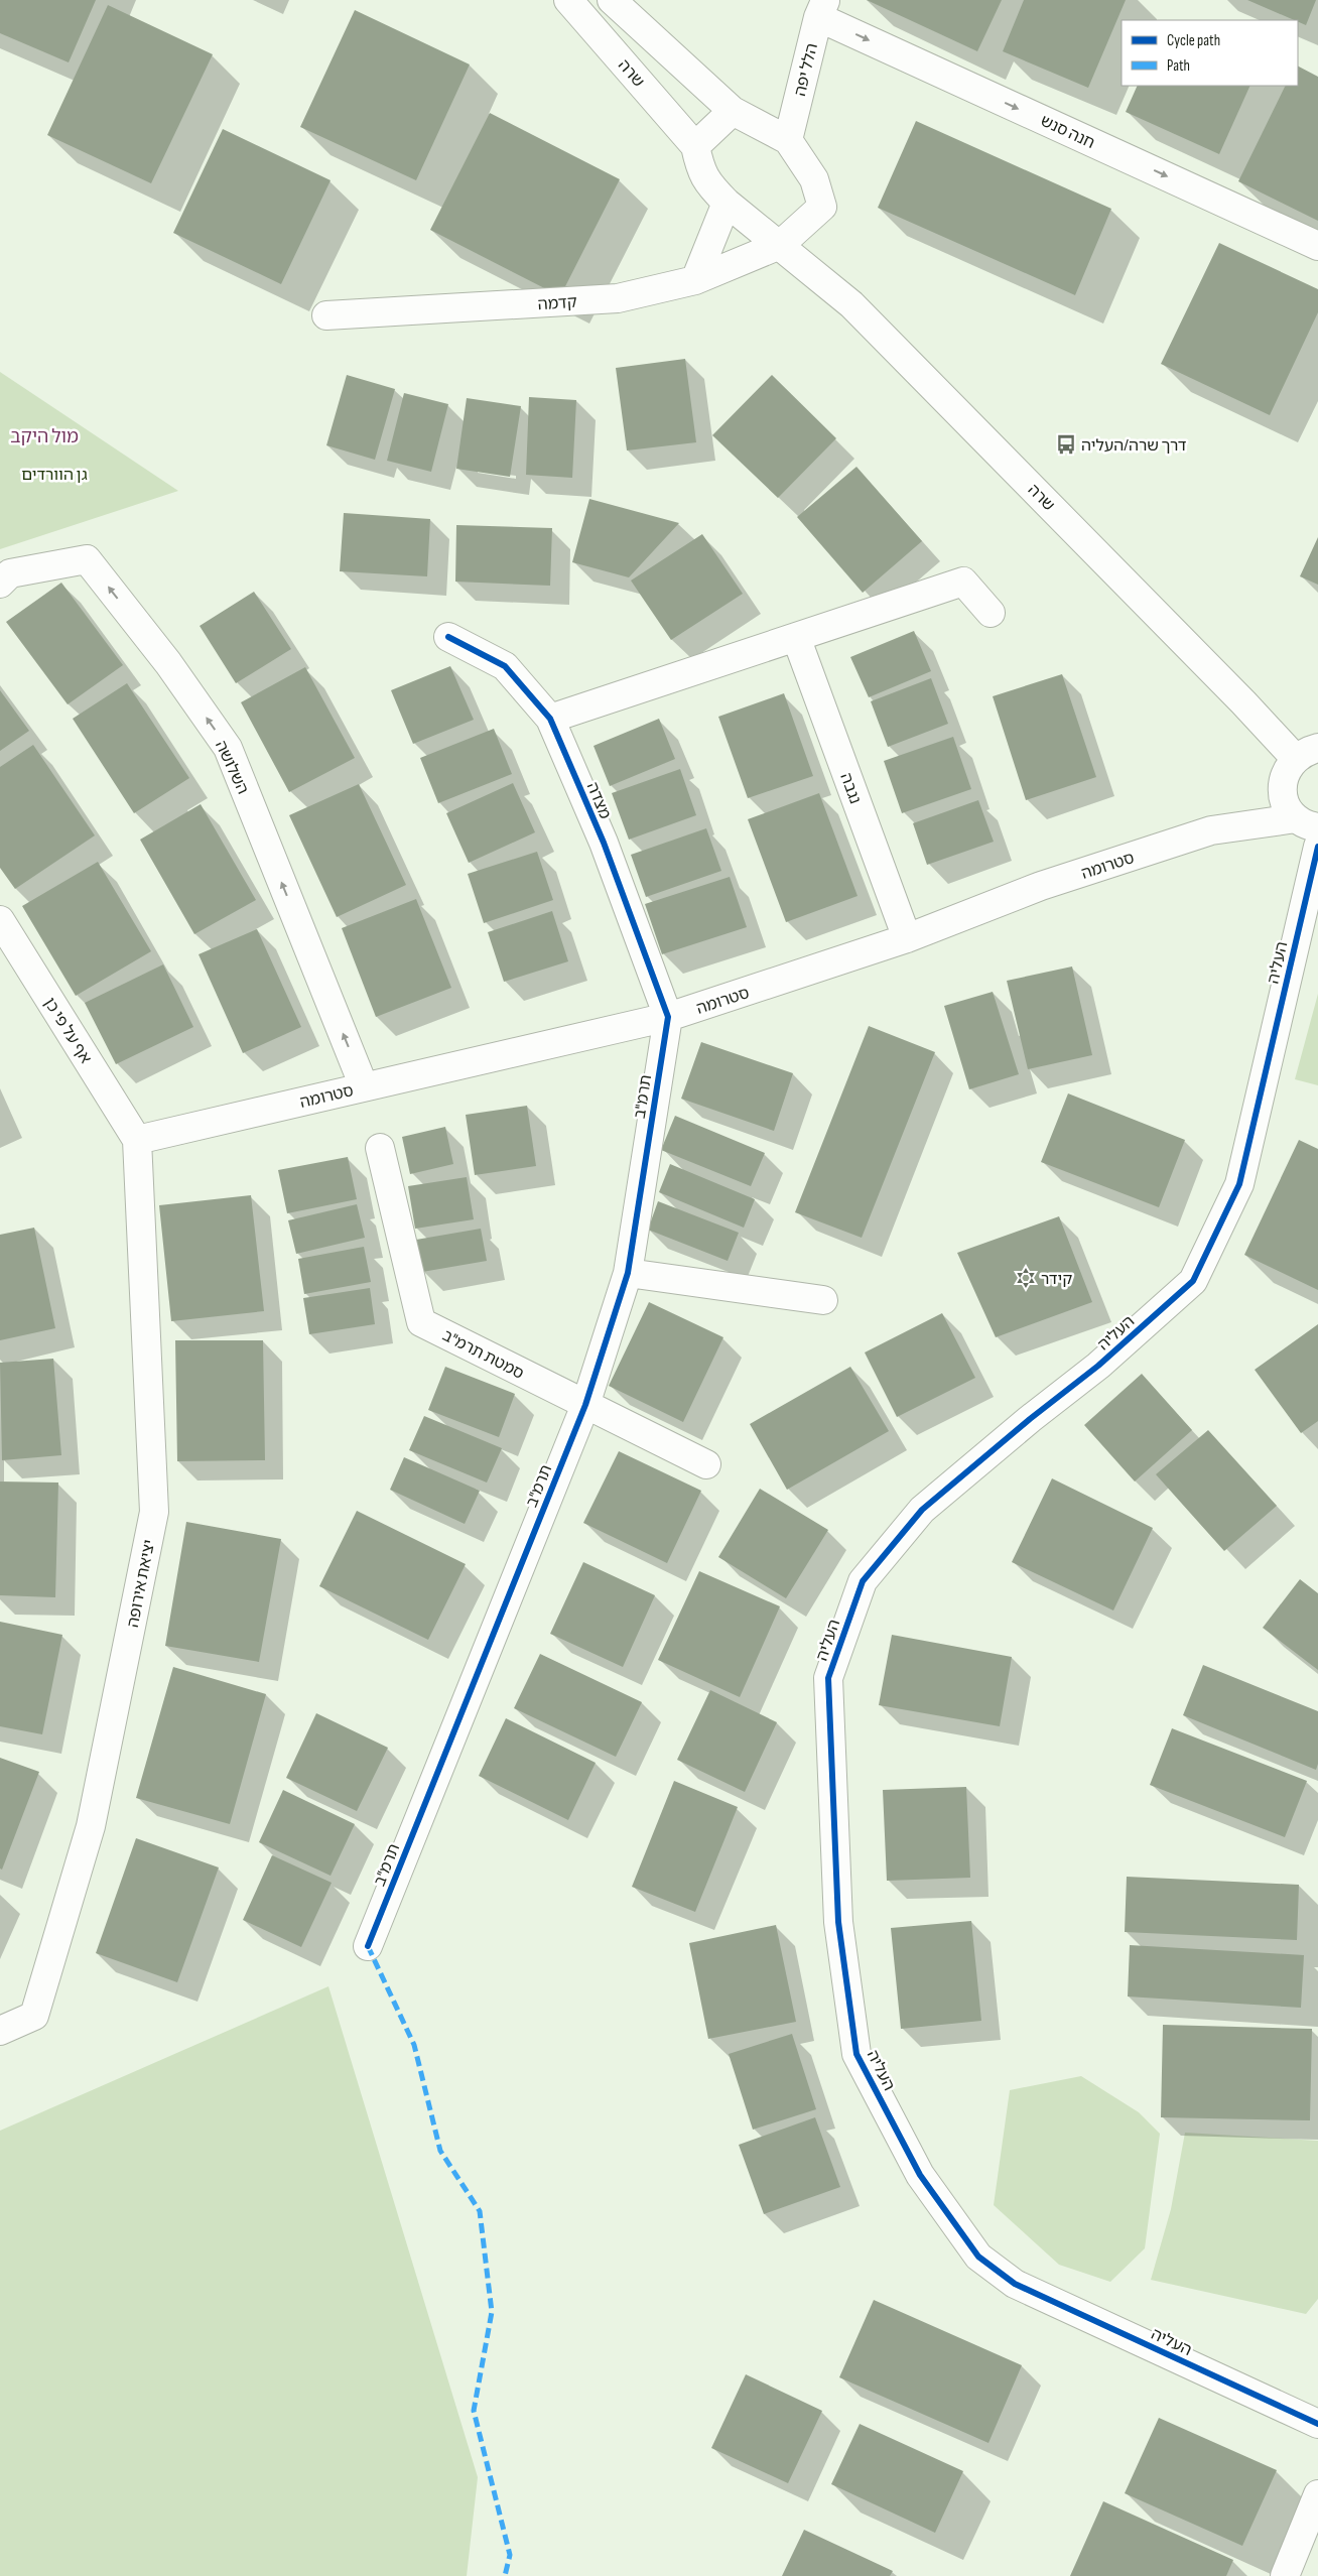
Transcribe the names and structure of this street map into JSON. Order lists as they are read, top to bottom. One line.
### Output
{"streets":{"street":["הלל יפה","שרה","חנה סנש","קדמה","השלושה","נגבה","מצדה","סטרומה","העליה","אף על פי כן","תרמ\"ב","סמטת תרמ\"ב","יציאת אירופה"]},"crossings":[["הלל יפה","חנה סנש"],["הלל יפה","קדמה"],["שרה","קדמה"],["השלושה","סטרומה"],["נגבה","סטרומה"],["מצדה","סטרומה"],["מצדה","תרמ\"ב"],["סטרומה","אף על פי כן"],["סטרומה","תרמ\"ב"],["סטרומה","יציאת אירופה"],["אף על פי כן","יציאת אירופה"],["תרמ\"ב","סמטת תרמ\"ב"]],"one_way":["חנה סנש","השלושה"],"districts":["מול היקב"],"parks":["גן הוורדים"],"places":{"bus stop":["דרך שרה/העליה"],"synagogue":["קידר"]},"legend":["Cycle path","Path"]}
